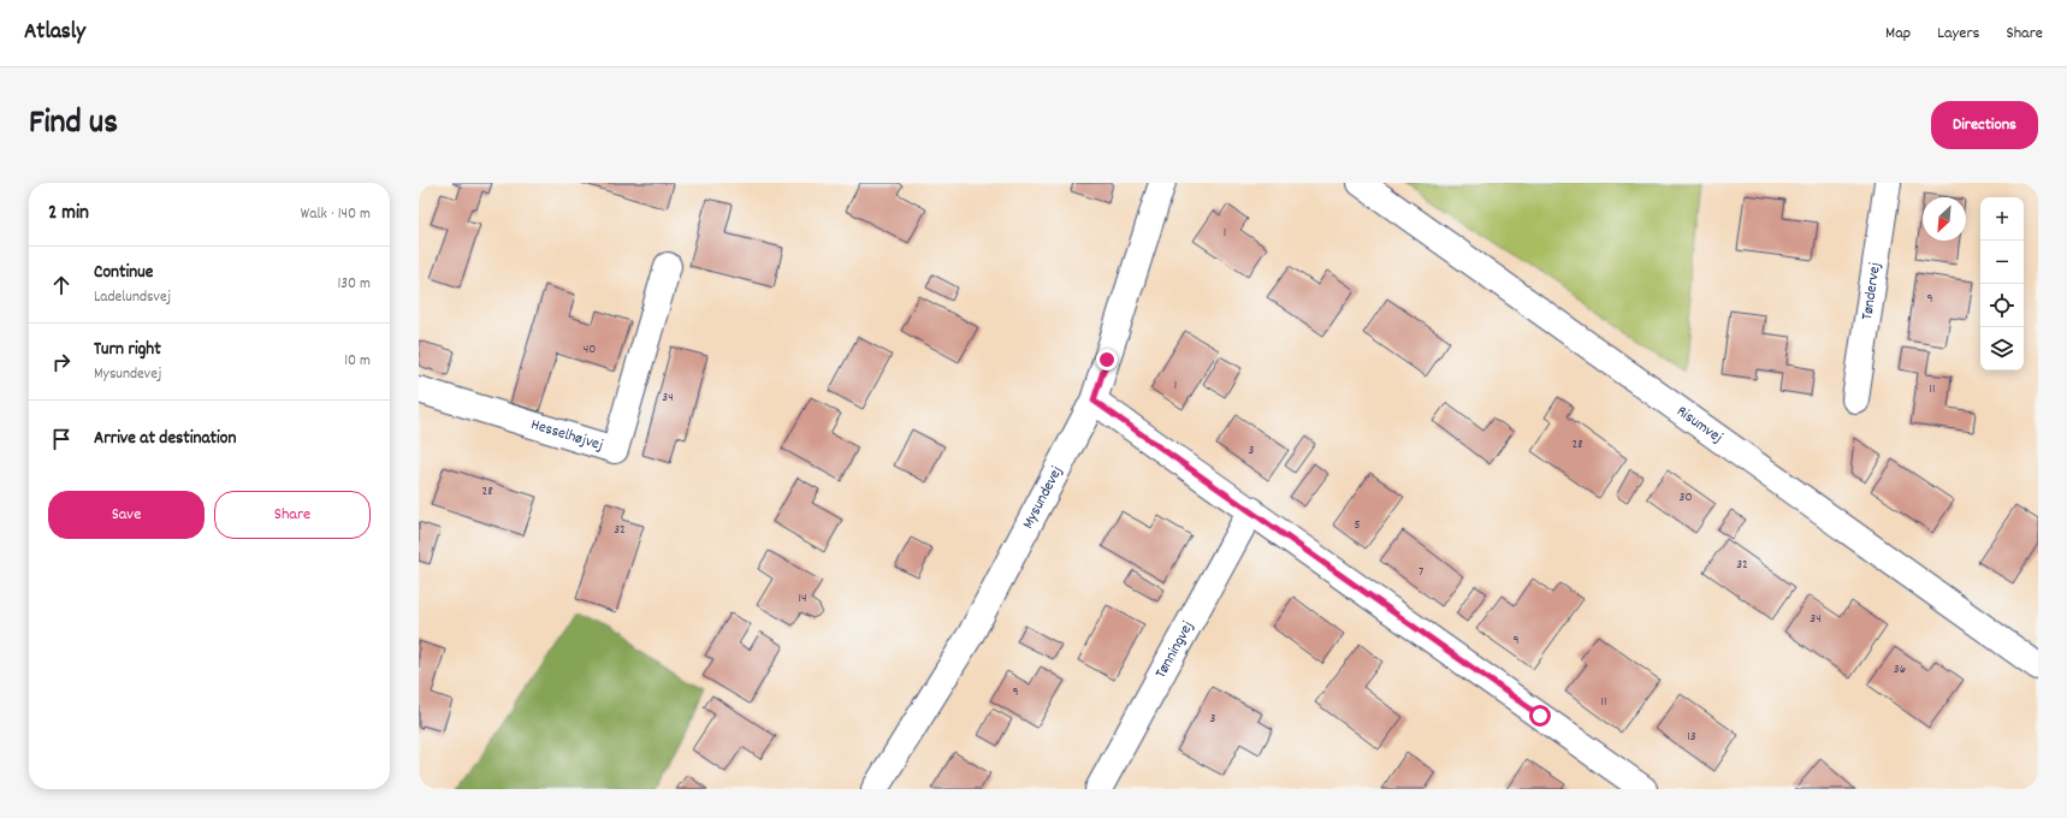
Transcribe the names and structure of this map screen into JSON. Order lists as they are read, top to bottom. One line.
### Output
{"streets":{"street":["Tøndervej","Risumvej","Hesselhøjvej","Mysundevej","Tønningvej"]},"house_numbers":["1","9","40","1","11","34","28","3","28","30","5","32","32","7","14","34","9","36","9","11","3","13"],"north":"bottom left","page":{"header":"Atlasly","nav":["Map","Layers","Share"],"title":"Find us","buttons":["Directions",["Save","Share"]],"heading":["2 min","Walk · 140 m"],"map_buttons":["+","−"],"list":[["Continue","Ladelundsvej","130 m"],["Turn right","Mysundevej","10 m"],"Arrive at destination"]}}
